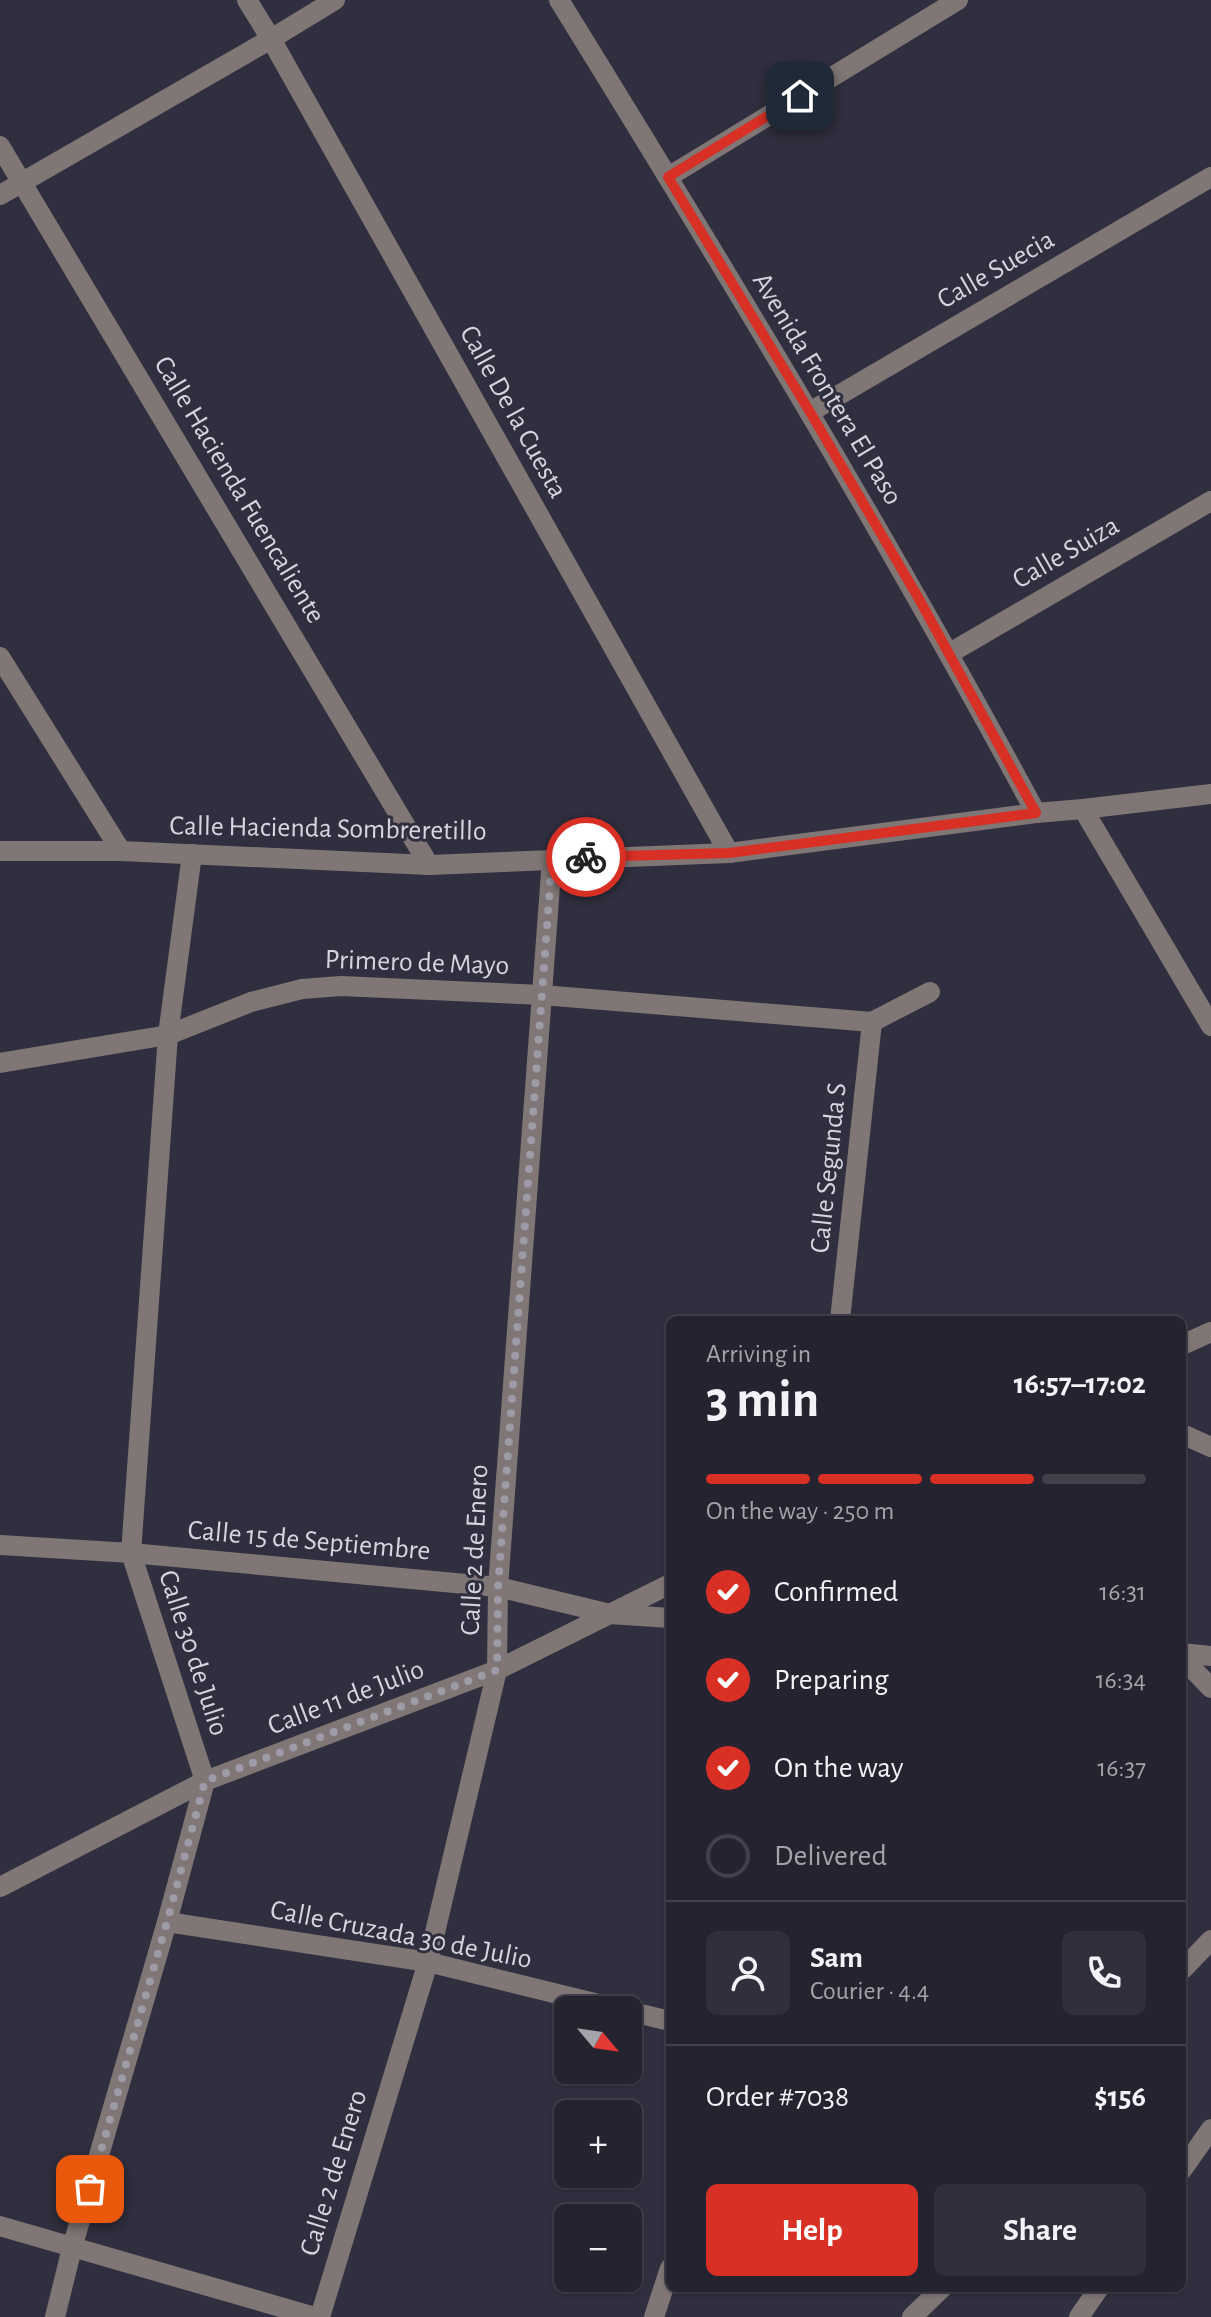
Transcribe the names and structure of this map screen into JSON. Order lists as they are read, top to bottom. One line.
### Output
{"streets":{"street":["Calle Suecia","Avenida Frontera El Paso","Calle De la Cuesta","Calle Hacienda Fuencaliente","Calle Suiza","Calle Hacienda Sombreretillo","Primero de Mayo","Calle Segunda S","Calle 15 de Septiembre","Calle 2 de Enero","Calle 30 de Julio","Calle 11 de Julio","Calle Cruzada 30 de Julio"]},"crossings":[["Calle Suecia","Avenida Frontera El Paso"],["Avenida Frontera El Paso","Calle Suiza"],["Avenida Frontera El Paso","Calle Hacienda Sombreretillo"],["Calle De la Cuesta","Calle Hacienda Sombreretillo"],["Calle Hacienda Fuencaliente","Calle Hacienda Sombreretillo"],["Calle Hacienda Sombreretillo","Calle 2 de Enero"],["Calle Hacienda Sombreretillo","Calle 30 de Julio"],["Primero de Mayo","Calle Segunda S"],["Primero de Mayo","Calle 2 de Enero"],["Primero de Mayo","Calle 30 de Julio"],["Calle 15 de Septiembre","Calle 2 de Enero"],["Calle 15 de Septiembre","Calle 30 de Julio"],["Calle 15 de Septiembre","Calle 11 de Julio"],["Calle 2 de Enero","Calle 11 de Julio"],["Calle 2 de Enero","Calle Cruzada 30 de Julio"],["Calle 30 de Julio","Calle 11 de Julio"],["Calle 30 de Julio","Calle Cruzada 30 de Julio"]],"north":"bottom right","page":{"heading":["3 min","Arriving in","16:57–17:02"],"panel":["Sam","Courier · 4.4","Order #7038","$156"],"bar":"On the way · 250 m","list":[["Confirmed","16:31"],["Preparing","16:34"],["On the way","16:37"],"Delivered"],"map_buttons":["+","−"],"buttons":["Help","Share"]}}
